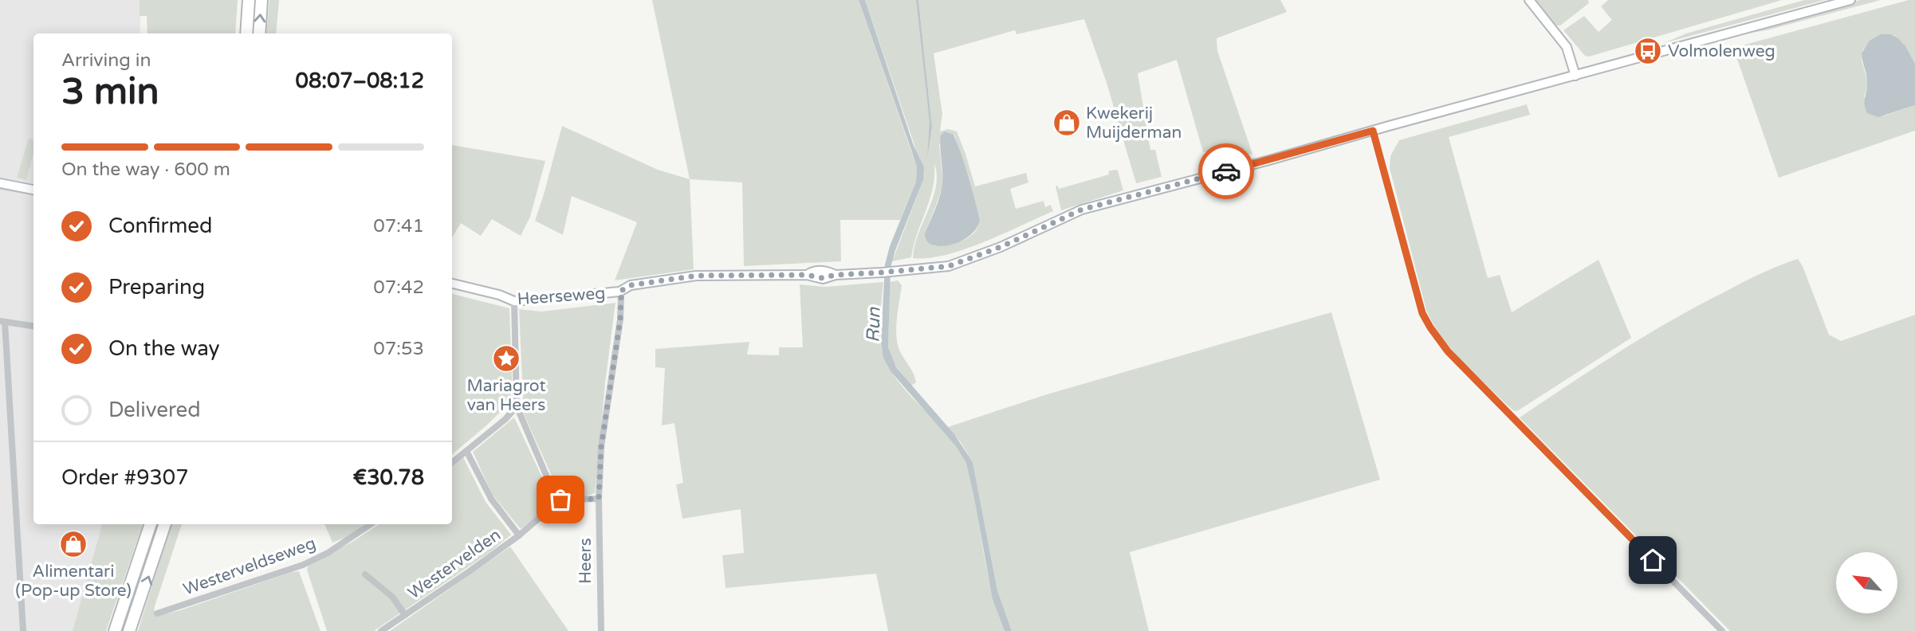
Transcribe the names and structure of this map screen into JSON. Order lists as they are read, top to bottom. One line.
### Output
{"streets":{"street":["Heerseweg","Heers","Westervelden","Westerveldseweg"]},"crossings":[["Heerseweg","Heers"]],"water":["Run"],"places":{"bus stop":["Volmolenweg"],"shop":["Kwekerij Muijderman","Alimentari (Pop-up Store)"],"place":["Mariagrot van Heers"]},"north":"top left","page":{"heading":["3 min","Arriving in","08:07–08:12"],"panel":["Order #9307","€30.78"],"bar":"On the way · 600 m","list":[["Confirmed","07:41"],["Preparing","07:42"],["On the way","07:53"],"Delivered"]}}
